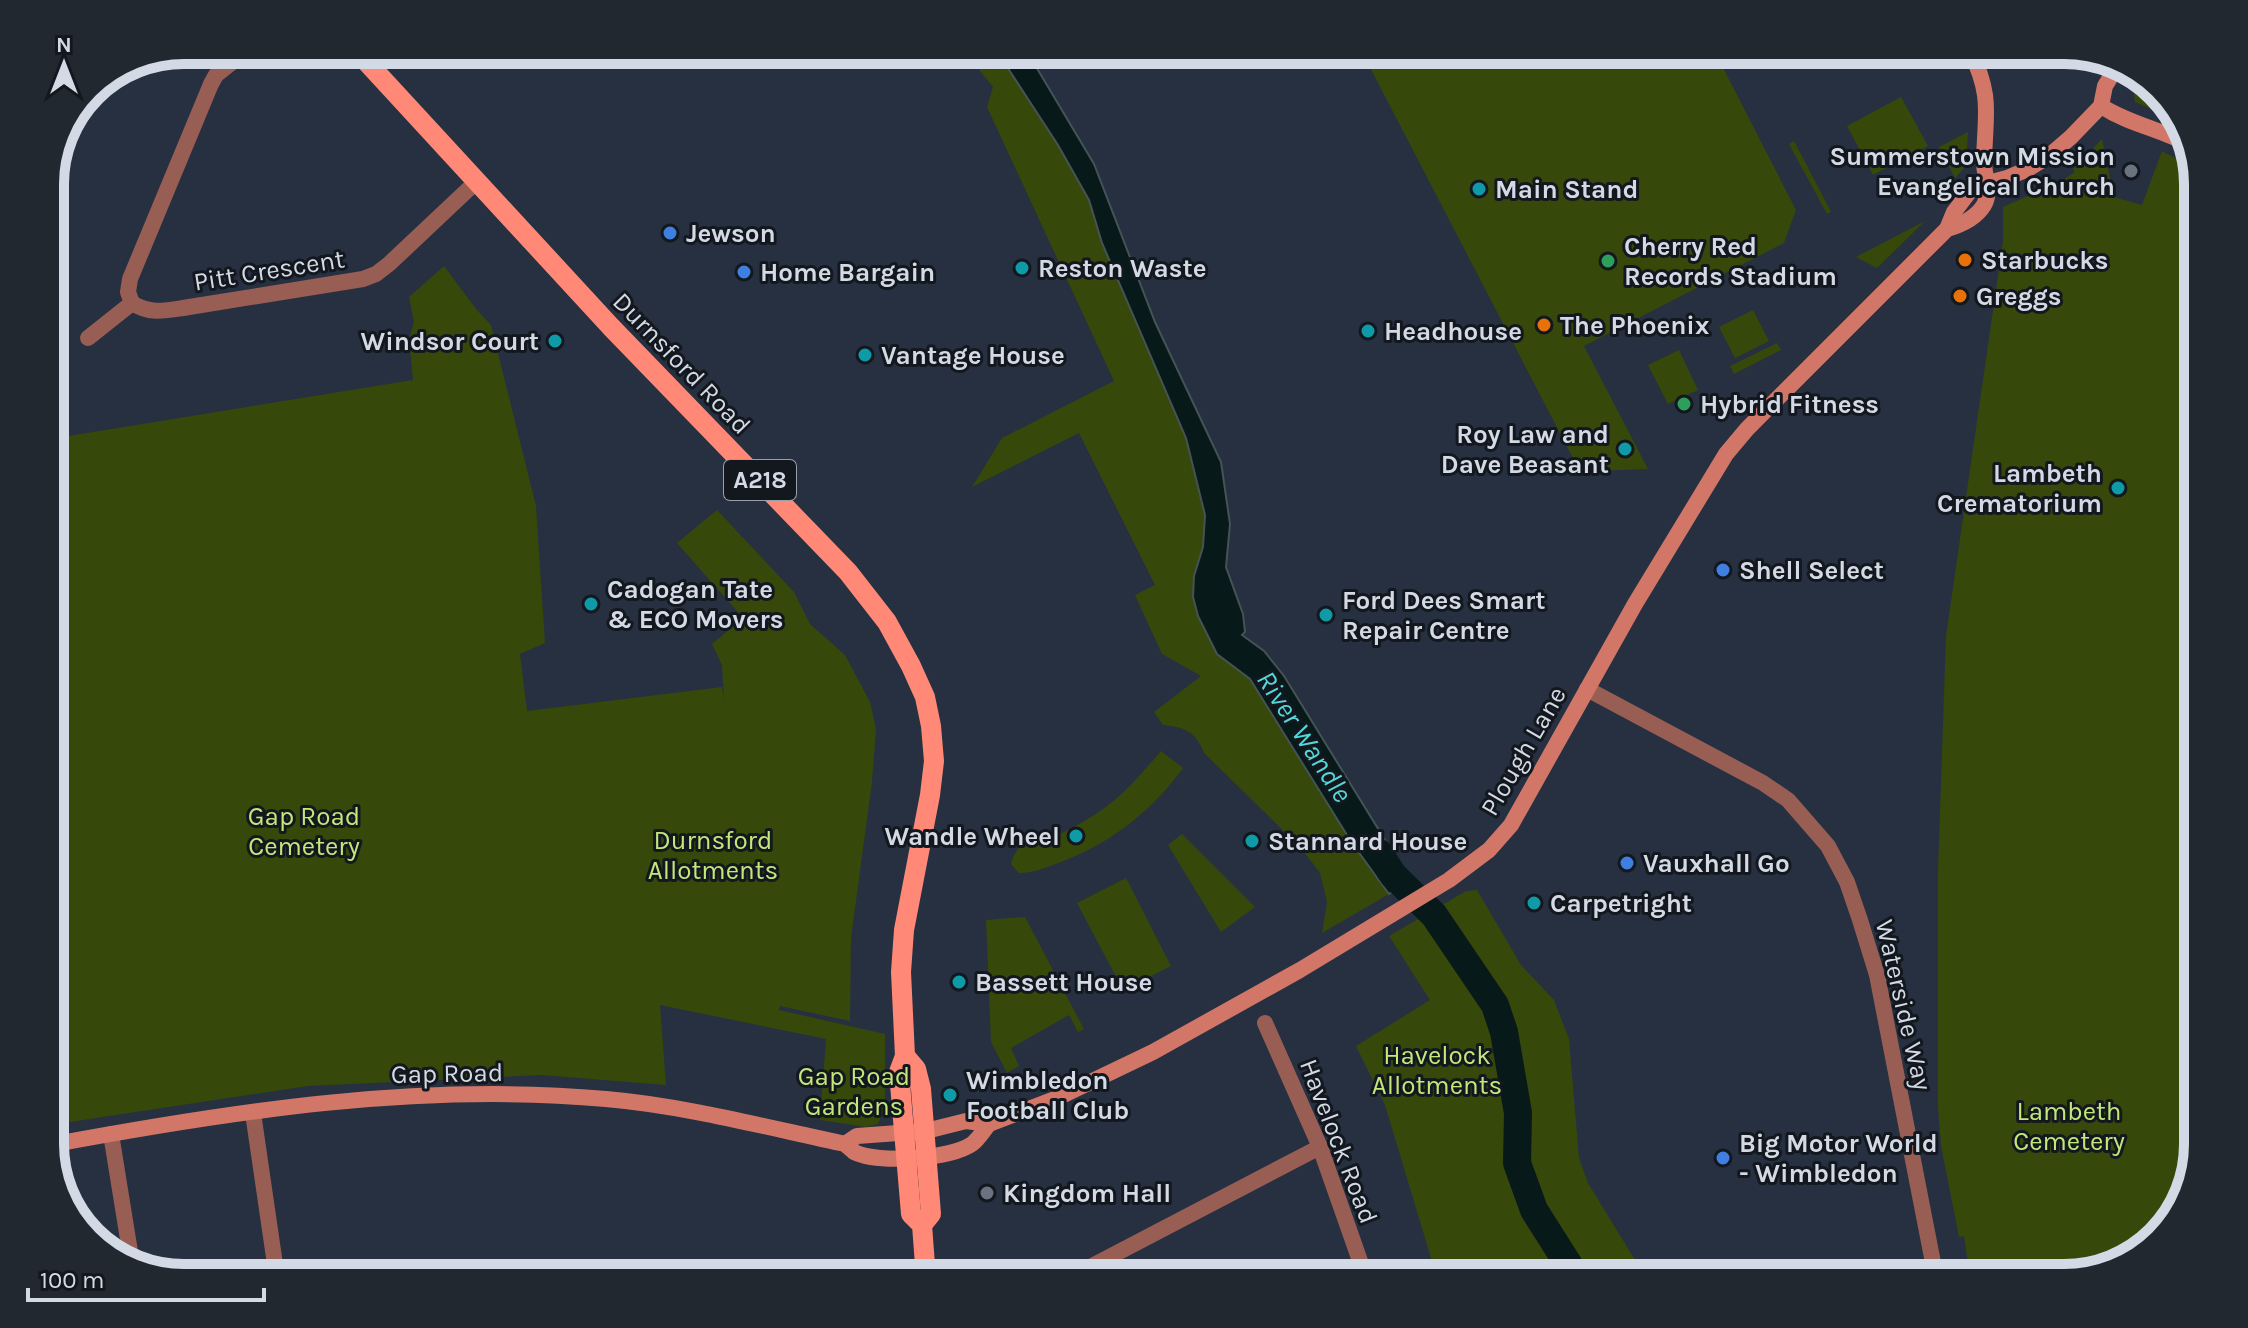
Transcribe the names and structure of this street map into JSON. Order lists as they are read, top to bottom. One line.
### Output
{"streets":{"main road":["Durnsford Road","A218","Plough Lane","Gap Road"],"street":["Pitt Crescent","Waterside Way","Havelock Road"]},"crossings":[["Pitt Crescent","Durnsford Road"],["Durnsford Road","Plough Lane"],["Durnsford Road","Gap Road"],["Plough Lane","Waterside Way"],["Plough Lane","Gap Road"]],"water":["River Wandle"],"parks":["Gap Road Cemetery","Durnsford Allotments","Havelock Allotments","Gap Road Gardens","Lambeth Cemetery"],"places":["Summerstown Mission Evangelical Church","Main Stand","Jewson","Starbucks","Cherry Red Records Stadium","Reston Waste","Home Bargain","Greggs","The Phoenix","Headhouse","Windsor Court","Vantage House","Hybrid Fitness","Roy Law and Dave Beasant","Lambeth Crematorium","Shell Select","Cadogan Tate & ECO Movers","Ford Dees Smart Repair Centre","Wandle Wheel","Stannard House","Vauxhall Go","Carpetright","Bassett House","Wimbledon Football Club","Big Motor World - Wimbledon","Kingdom Hall"],"scale_bar":"100 m","north":"top"}
